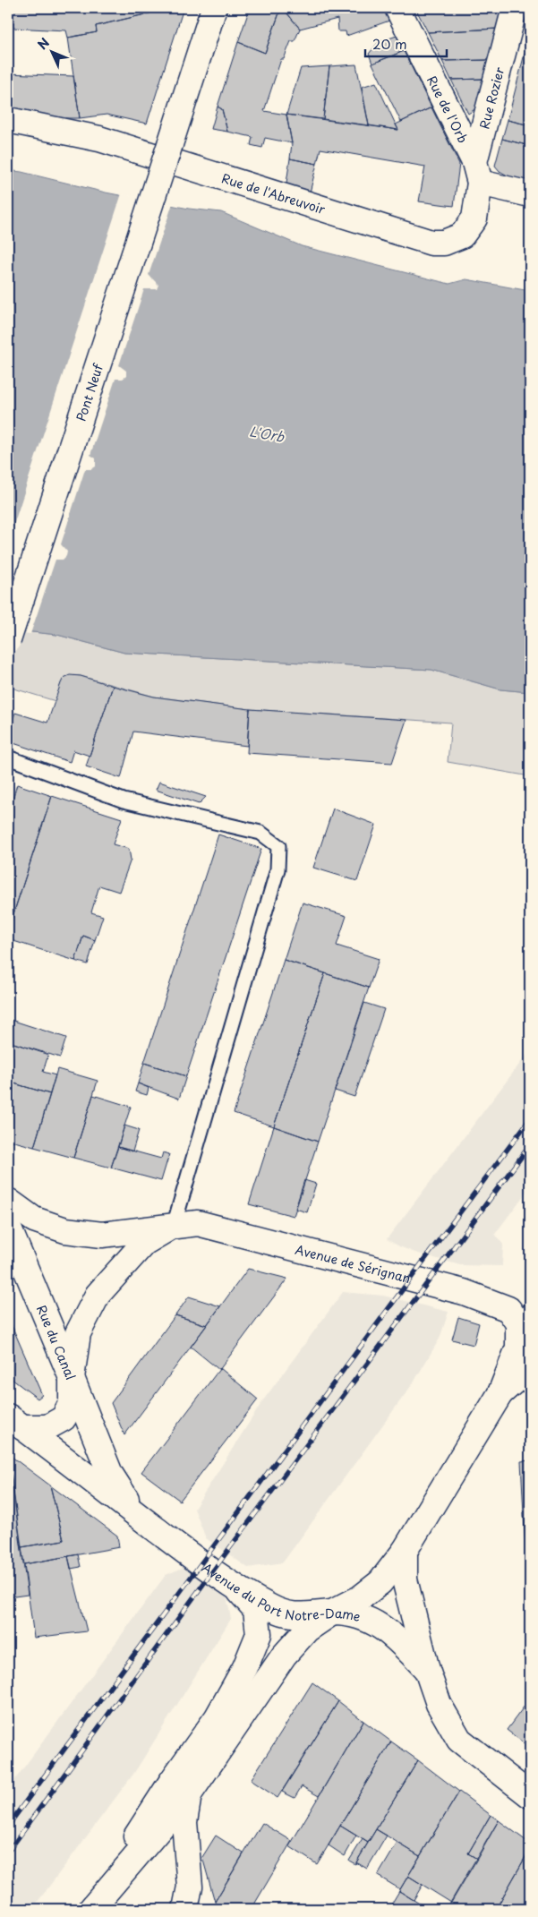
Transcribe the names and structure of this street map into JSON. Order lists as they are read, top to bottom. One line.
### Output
{"streets":{"main road":["Rue Rozier","Rue de l'Orb","Rue de l'Abreuvoir","Pont Neuf","Avenue de Sérignan","Rue du Canal","Avenue du Port Notre-Dame"]},"crossings":[["Rue Rozier","Rue de l'Orb"],["Rue Rozier","Rue de l'Abreuvoir"],["Rue de l'Orb","Rue de l'Abreuvoir"],["Avenue de Sérignan","Rue du Canal"],["Avenue de Sérignan","Avenue du Port Notre-Dame"],["Rue du Canal","Avenue du Port Notre-Dame"]],"water":["L'Orb"],"scale_bar":"20 m","north":"top left"}
